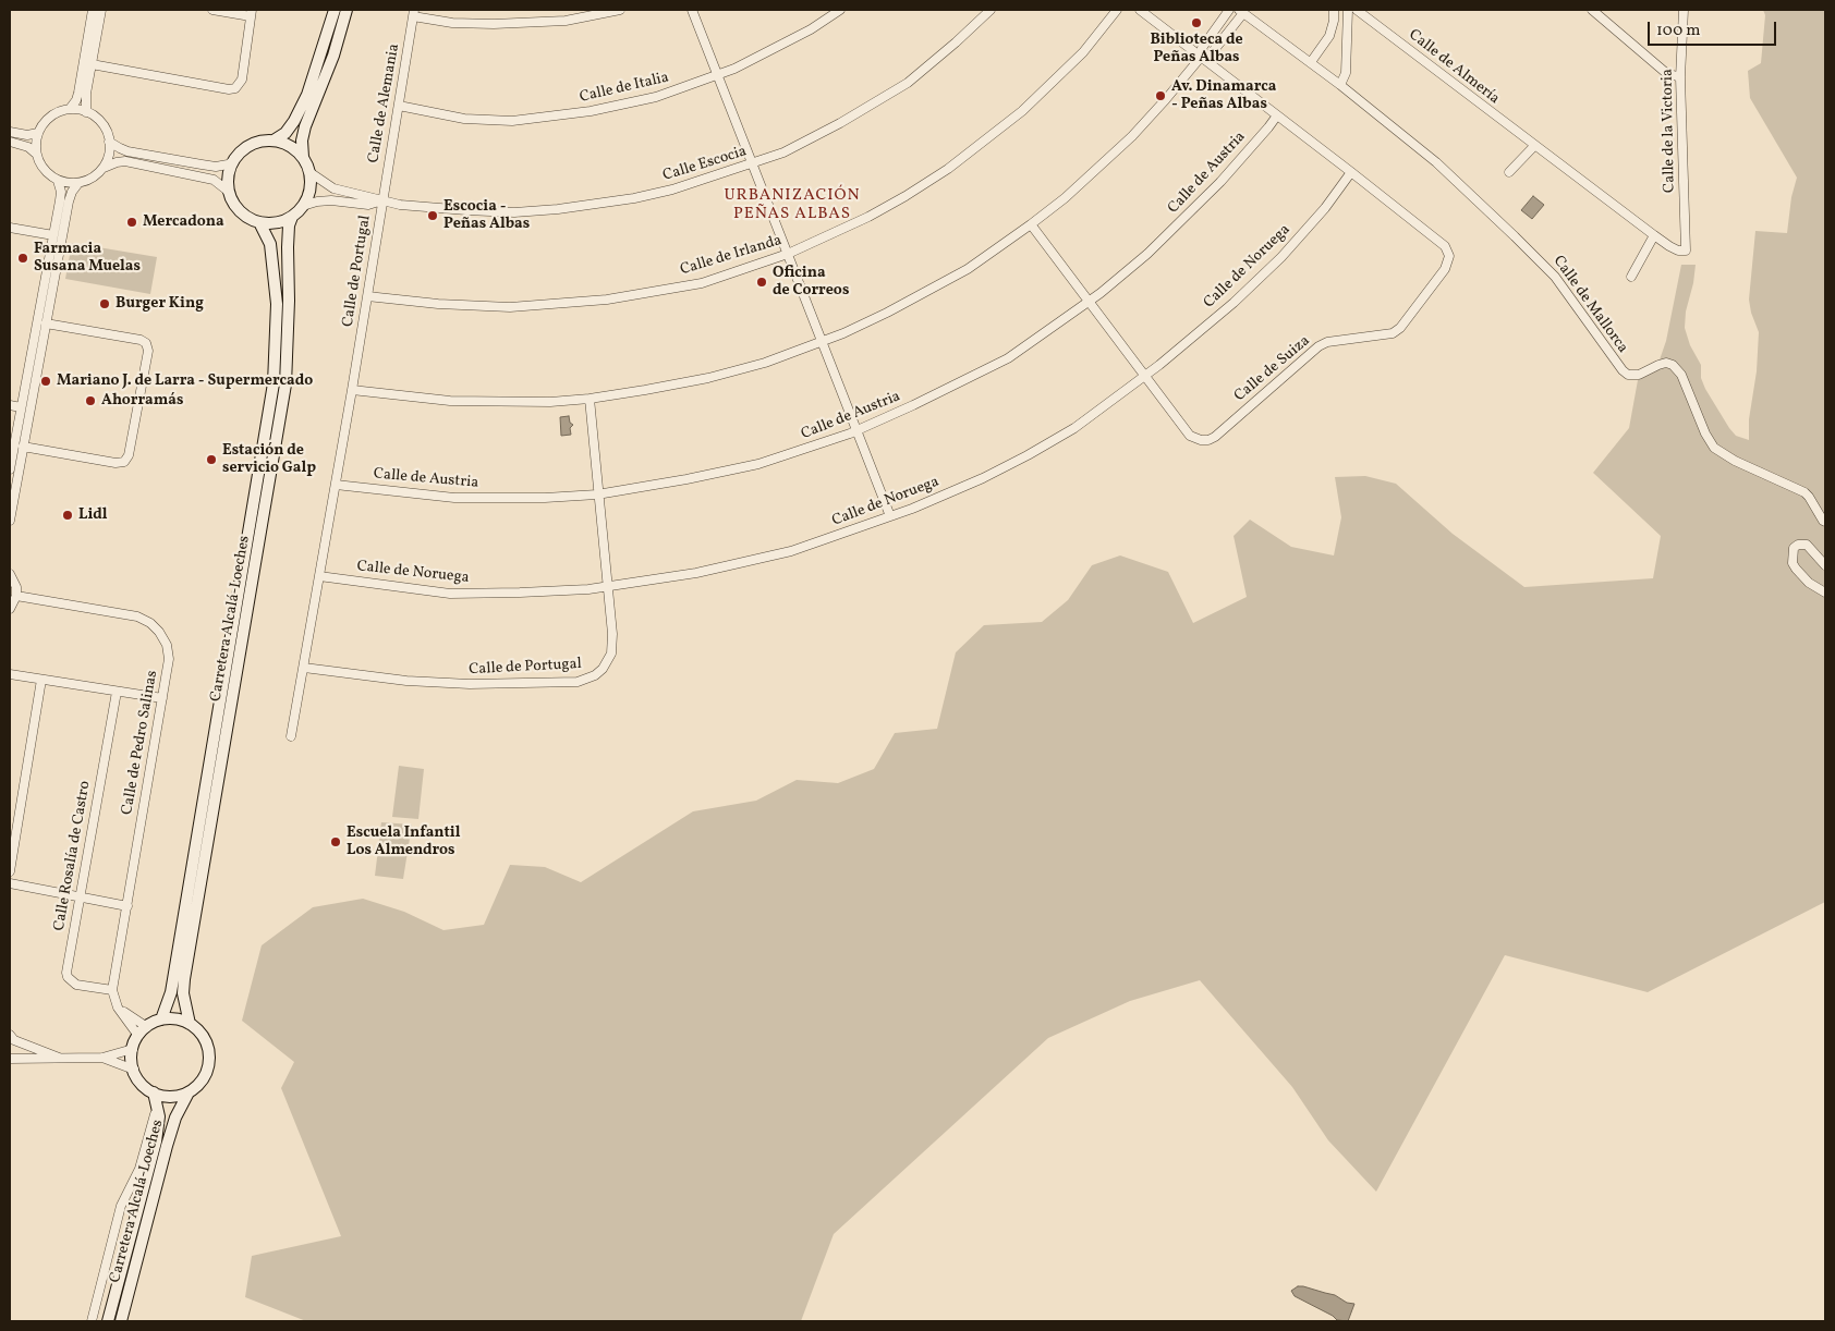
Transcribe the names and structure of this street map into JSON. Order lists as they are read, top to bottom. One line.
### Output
{"streets":{"main road":["Carretera Alcalá-Loeches"],"street":["Calle de Almería","Calle de Italia","Calle de Alemania","Calle de la Victoria","Calle Escocia","Calle de Austria","Calle de Irlanda","Calle de Noruega","Calle de Portugal","Calle de Mallorca","Calle de Suiza","Calle de Pedro Salinas","Calle Rosalía de Castro"]},"crossings":[["Calle de Almería","Calle de la Victoria"],["Calle de Italia","Calle de Alemania"],["Calle de Alemania","Calle Escocia"],["Calle de Alemania","Calle de Portugal"],["Calle Escocia","Calle de Portugal"],["Calle Escocia","Carretera Alcalá-Loeches"],["Calle de Austria","Calle de Portugal"],["Calle de Austria","Calle de Suiza"],["Calle de Irlanda","Calle de Portugal"],["Calle de Noruega","Calle de Portugal"],["Calle de Noruega","Calle de Suiza"],["Carretera Alcalá-Loeches","Calle de Pedro Salinas"],["Calle de Pedro Salinas","Calle Rosalía de Castro"]],"districts":["URBANIZACIÓN PEÑAS ALBAS"],"places":["Biblioteca de Peñas Albas","Av. Dinamarca - Peñas Albas","Escocia - Peñas Albas","Mercadona","Farmacia Susana Muelas","Oficina de Correos","Burger King","Mariano J. de Larra - Supermercado","Ahorramás","Estación de servicio Galp","Lidl","Escuela Infantil Los Almendros"],"scale_bar":"100 m"}
